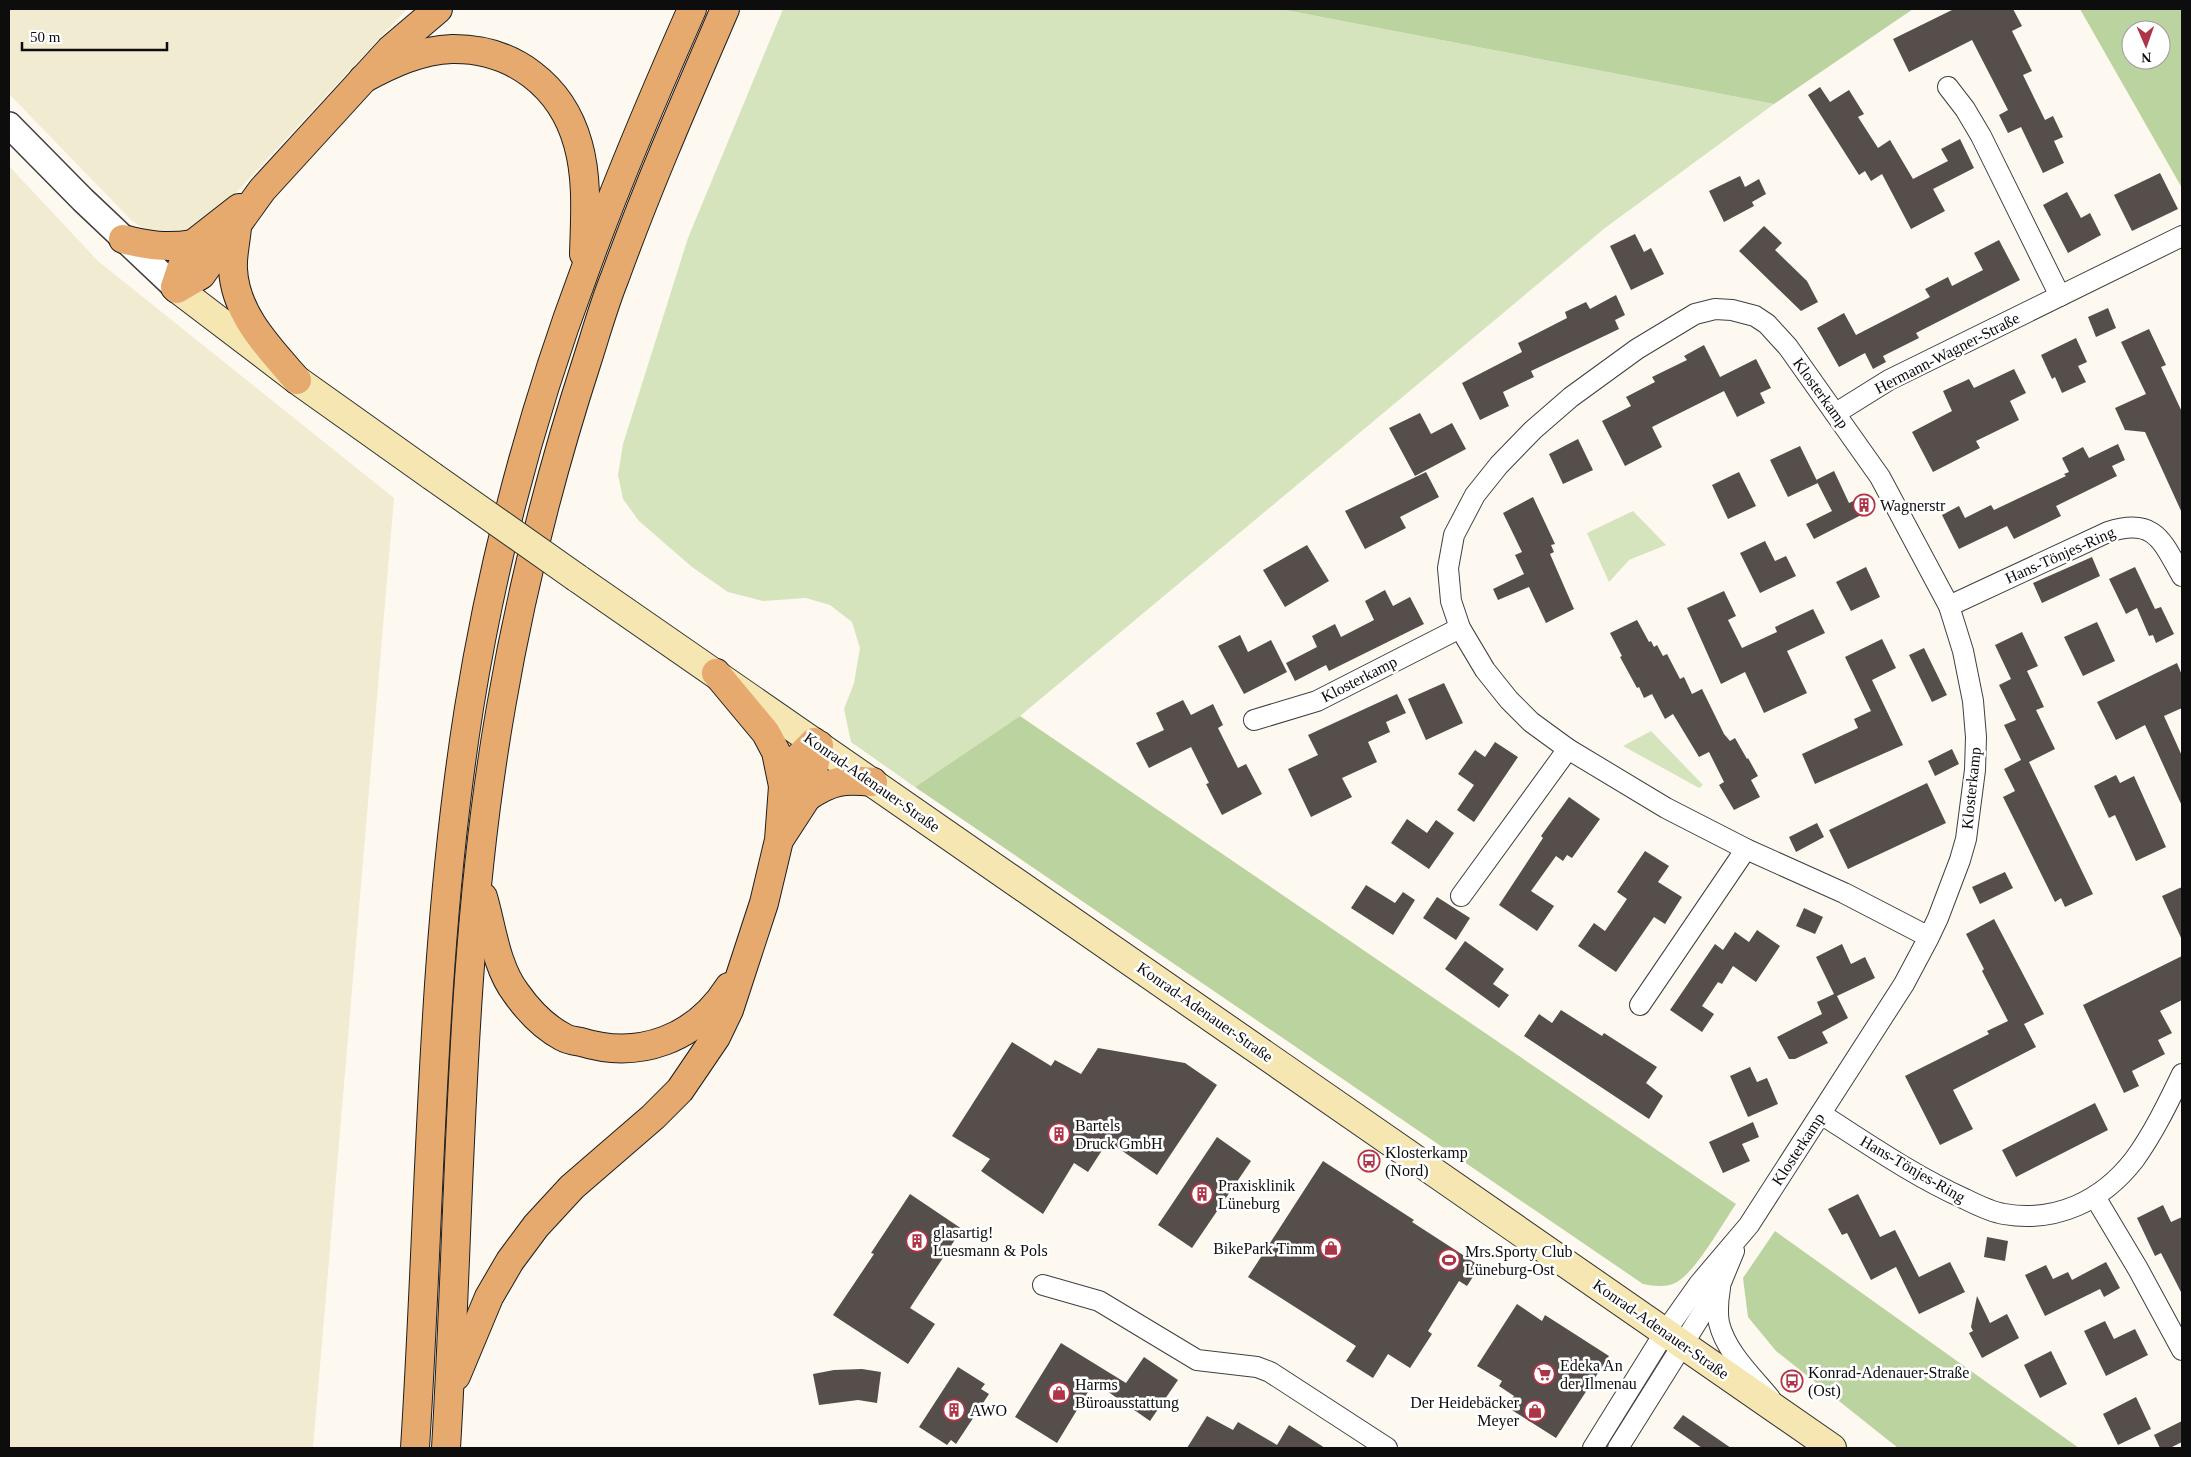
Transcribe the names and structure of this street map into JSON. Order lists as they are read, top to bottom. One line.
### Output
{"streets":{"main road":["Konrad-Adenauer-Straße"],"street":["Hermann-Wagner-Straße","Klosterkamp","Hans-Tönjes-Ring"]},"crossings":[["Hermann-Wagner-Straße","Klosterkamp"],["Klosterkamp","Hans-Tönjes-Ring"],["Klosterkamp","Konrad-Adenauer-Straße"]],"places":{"building":["Wagnerstr","Bartels Druck GmbH","Praxisklinik Lüneburg","glasartig! Luesmann & Pols","AWO"],"bus stop":["Klosterkamp (Nord)","Konrad-Adenauer-Straße (Ost)"],"shop":["BikePark Timm","Harms Büroausstattung","Der Heidebäcker Meyer"],"sports":["Mrs.Sporty Club Lüneburg-Ost"],"supermarket":["Edeka An der Ilmenau"]},"scale_bar":"50 m","north":"bottom"}
